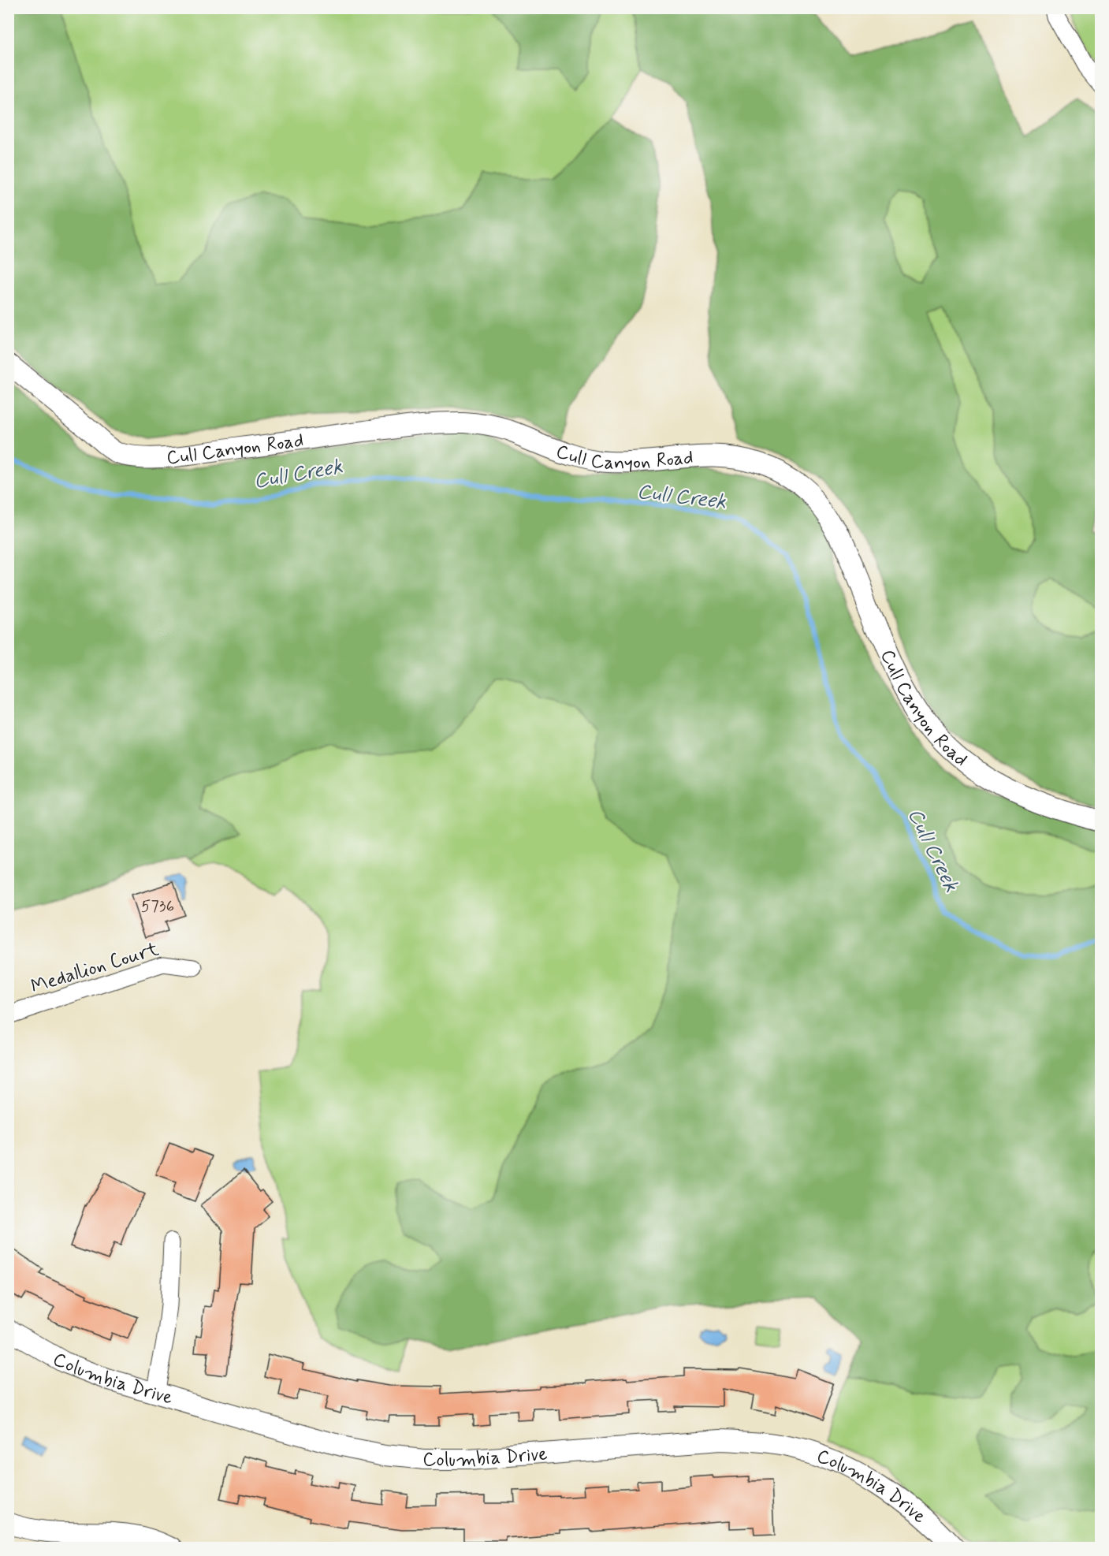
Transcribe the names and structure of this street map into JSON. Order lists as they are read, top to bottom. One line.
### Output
{"streets":{"street":["Cull Canyon Road","Medallion Court","Columbia Drive"]},"water":["Cull Creek"],"house_numbers":["5736"]}
